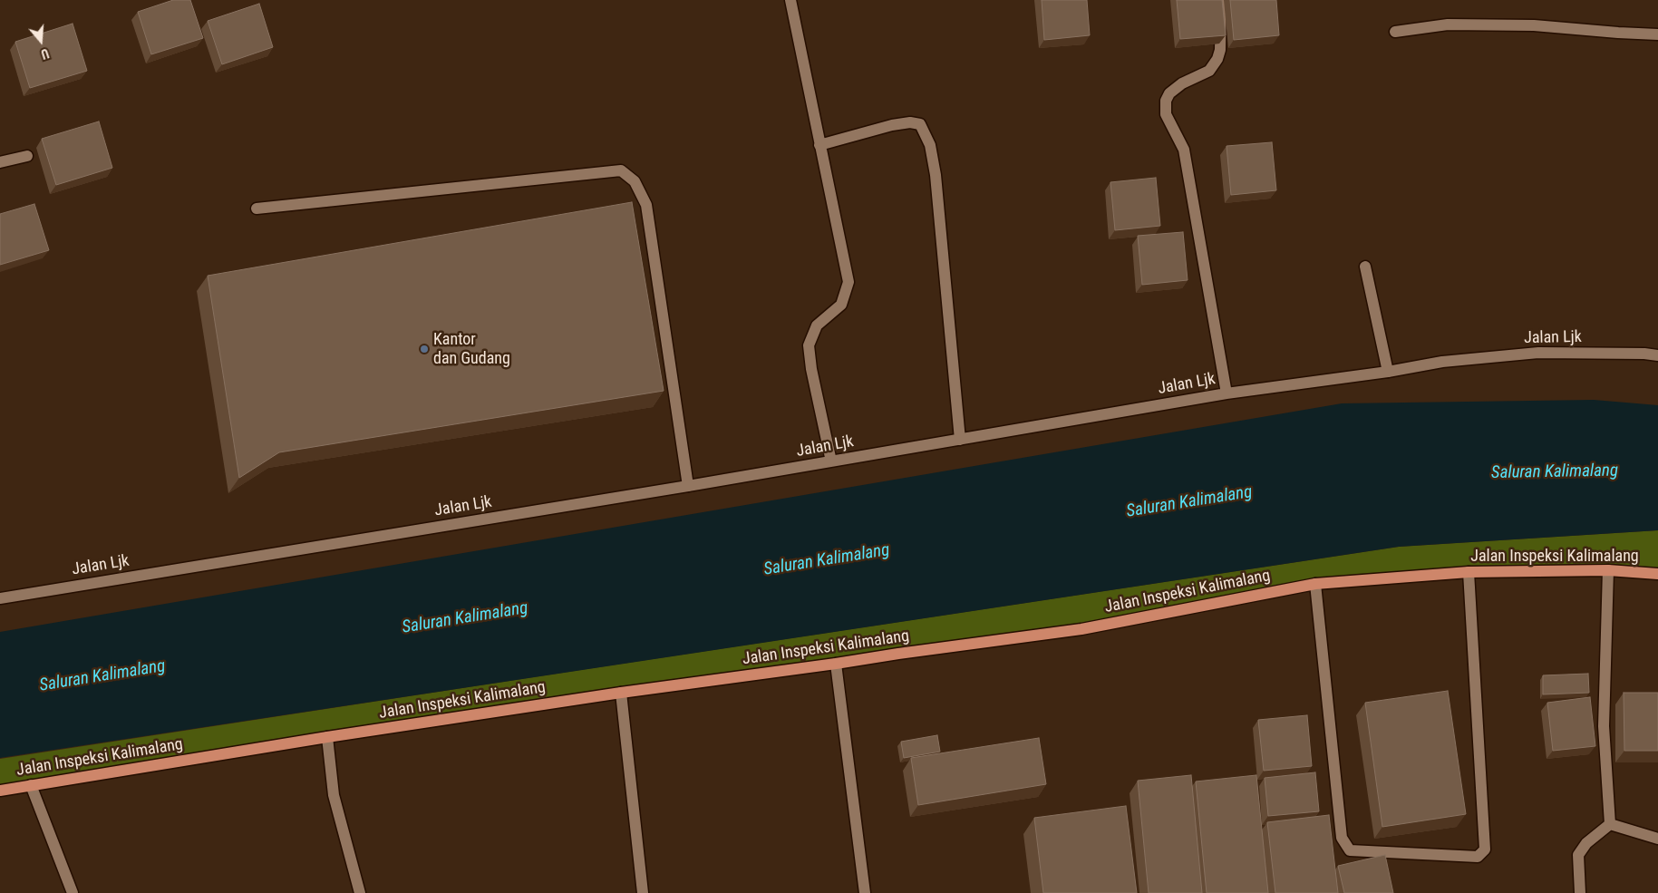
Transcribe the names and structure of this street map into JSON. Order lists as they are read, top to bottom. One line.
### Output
{"streets":{"main road":["Jalan Inspeksi Kalimalang"],"street":["Jalan Ljk"]},"water":["Saluran Kalimalang"],"places":["Kantor dan Gudang"],"north":"bottom"}
